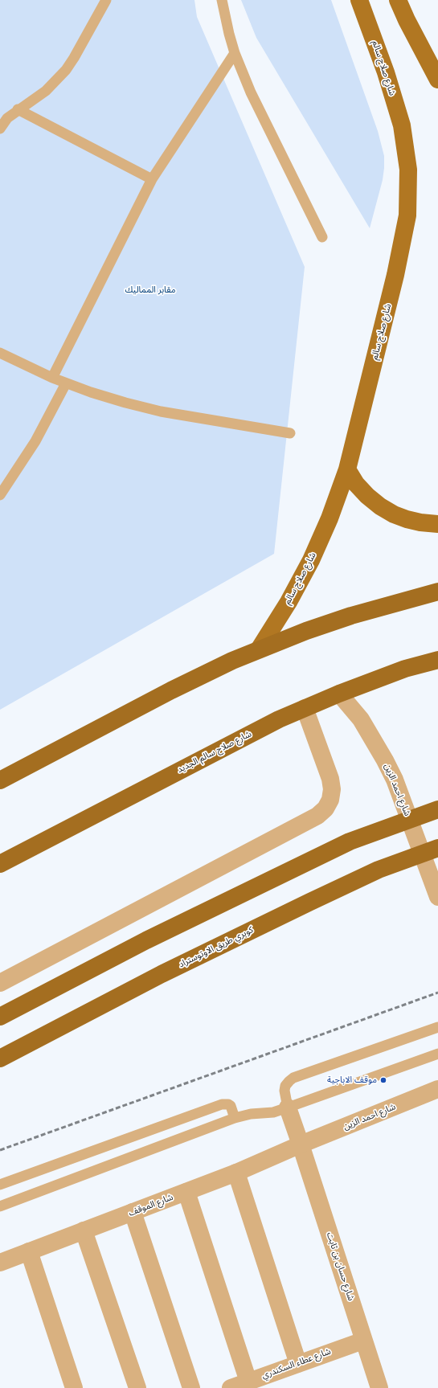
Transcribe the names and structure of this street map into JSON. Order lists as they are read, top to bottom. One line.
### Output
{"streets":{"highway":["شارع صلاح سالم الجديد","كوبري طريق الاوتوستراد"],"main road":["شارع صلاح سالم"],"street":["شارع احمد الزين","شارع الموقف","شارع حسان بن ثابت","شارع عطاء السكندري"]},"crossings":[["شارع صلاح سالم الجديد","شارع احمد الزين"],["شارع احمد الزين","شارع الموقف"],["شارع احمد الزين","شارع حسان بن ثابت"],["شارع الموقف","شارع حسان بن ثابت"],["شارع حسان بن ثابت","شارع عطاء السكندري"]],"parks":["مقابر المماليك"],"places":["موقف الاباجية"]}
